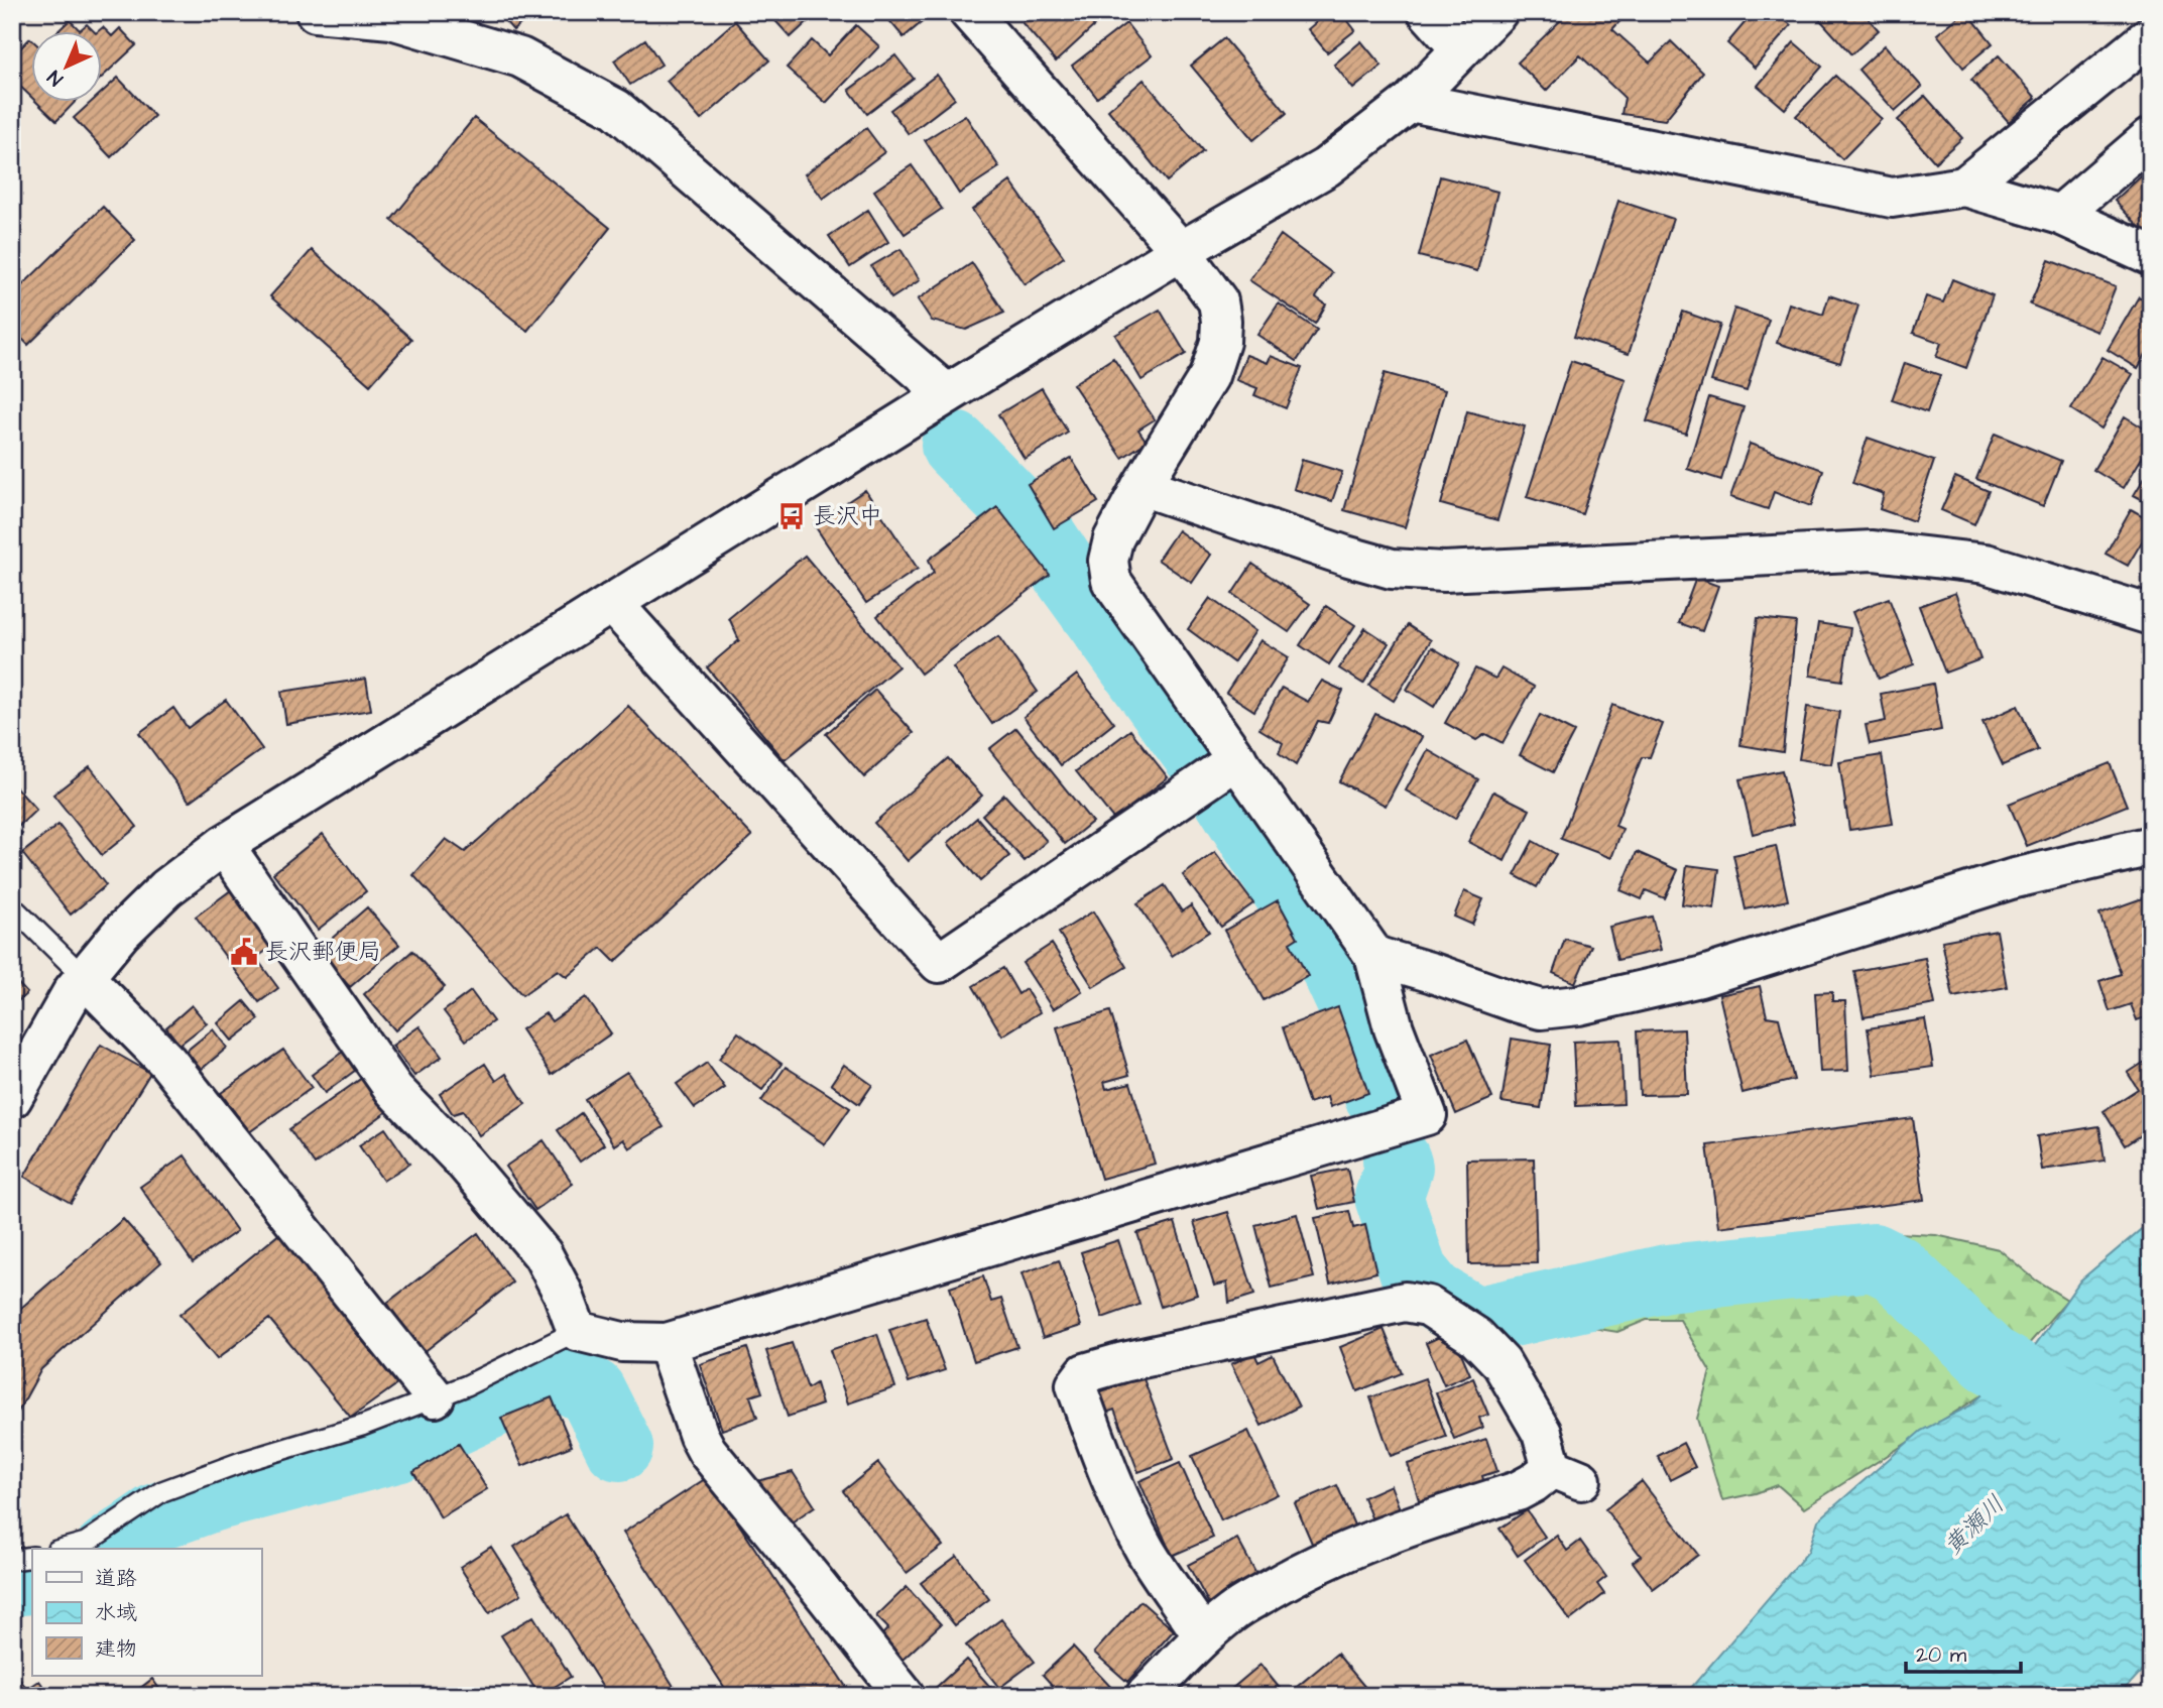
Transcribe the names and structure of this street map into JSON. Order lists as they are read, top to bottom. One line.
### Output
{"water":["黄瀬川"],"places":{"bus stop":["長沢中"],"public building":["長沢郵便局"]},"legend":["道路","水域","建物"],"scale_bar":"20 m","north":"bottom left"}
